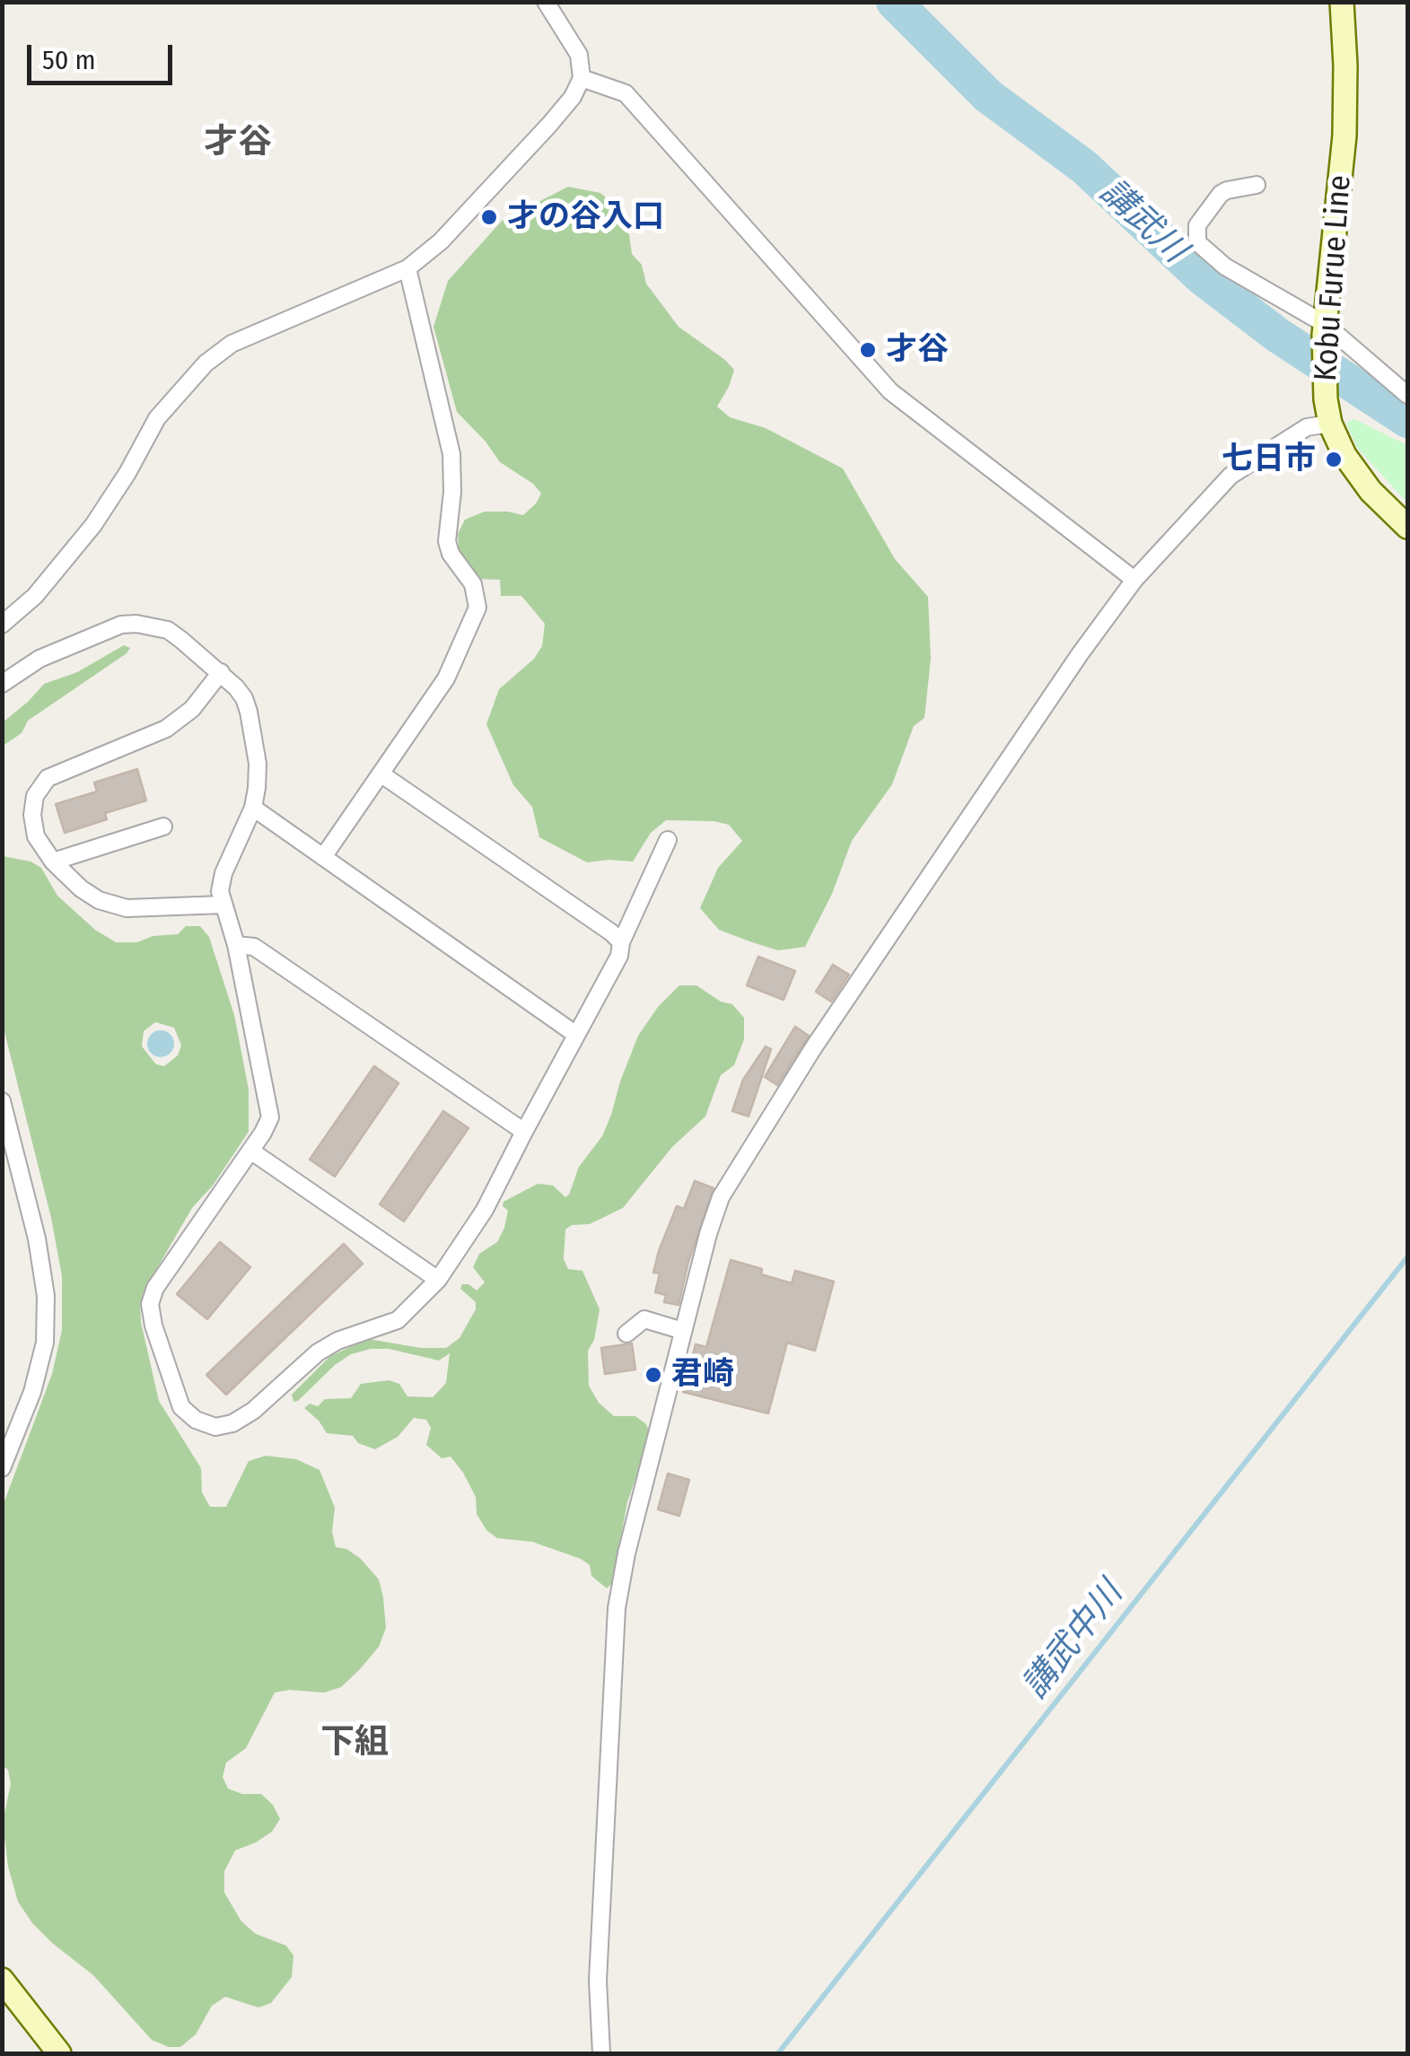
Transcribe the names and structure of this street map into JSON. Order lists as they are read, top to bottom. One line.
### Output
{"streets":{"main road":["Kobu Furue Line"]},"districts":["才谷","下組"],"water":["講武川","講武中川"],"places":["才の谷入口","才谷","七日市","君崎"],"scale_bar":"50 m"}
